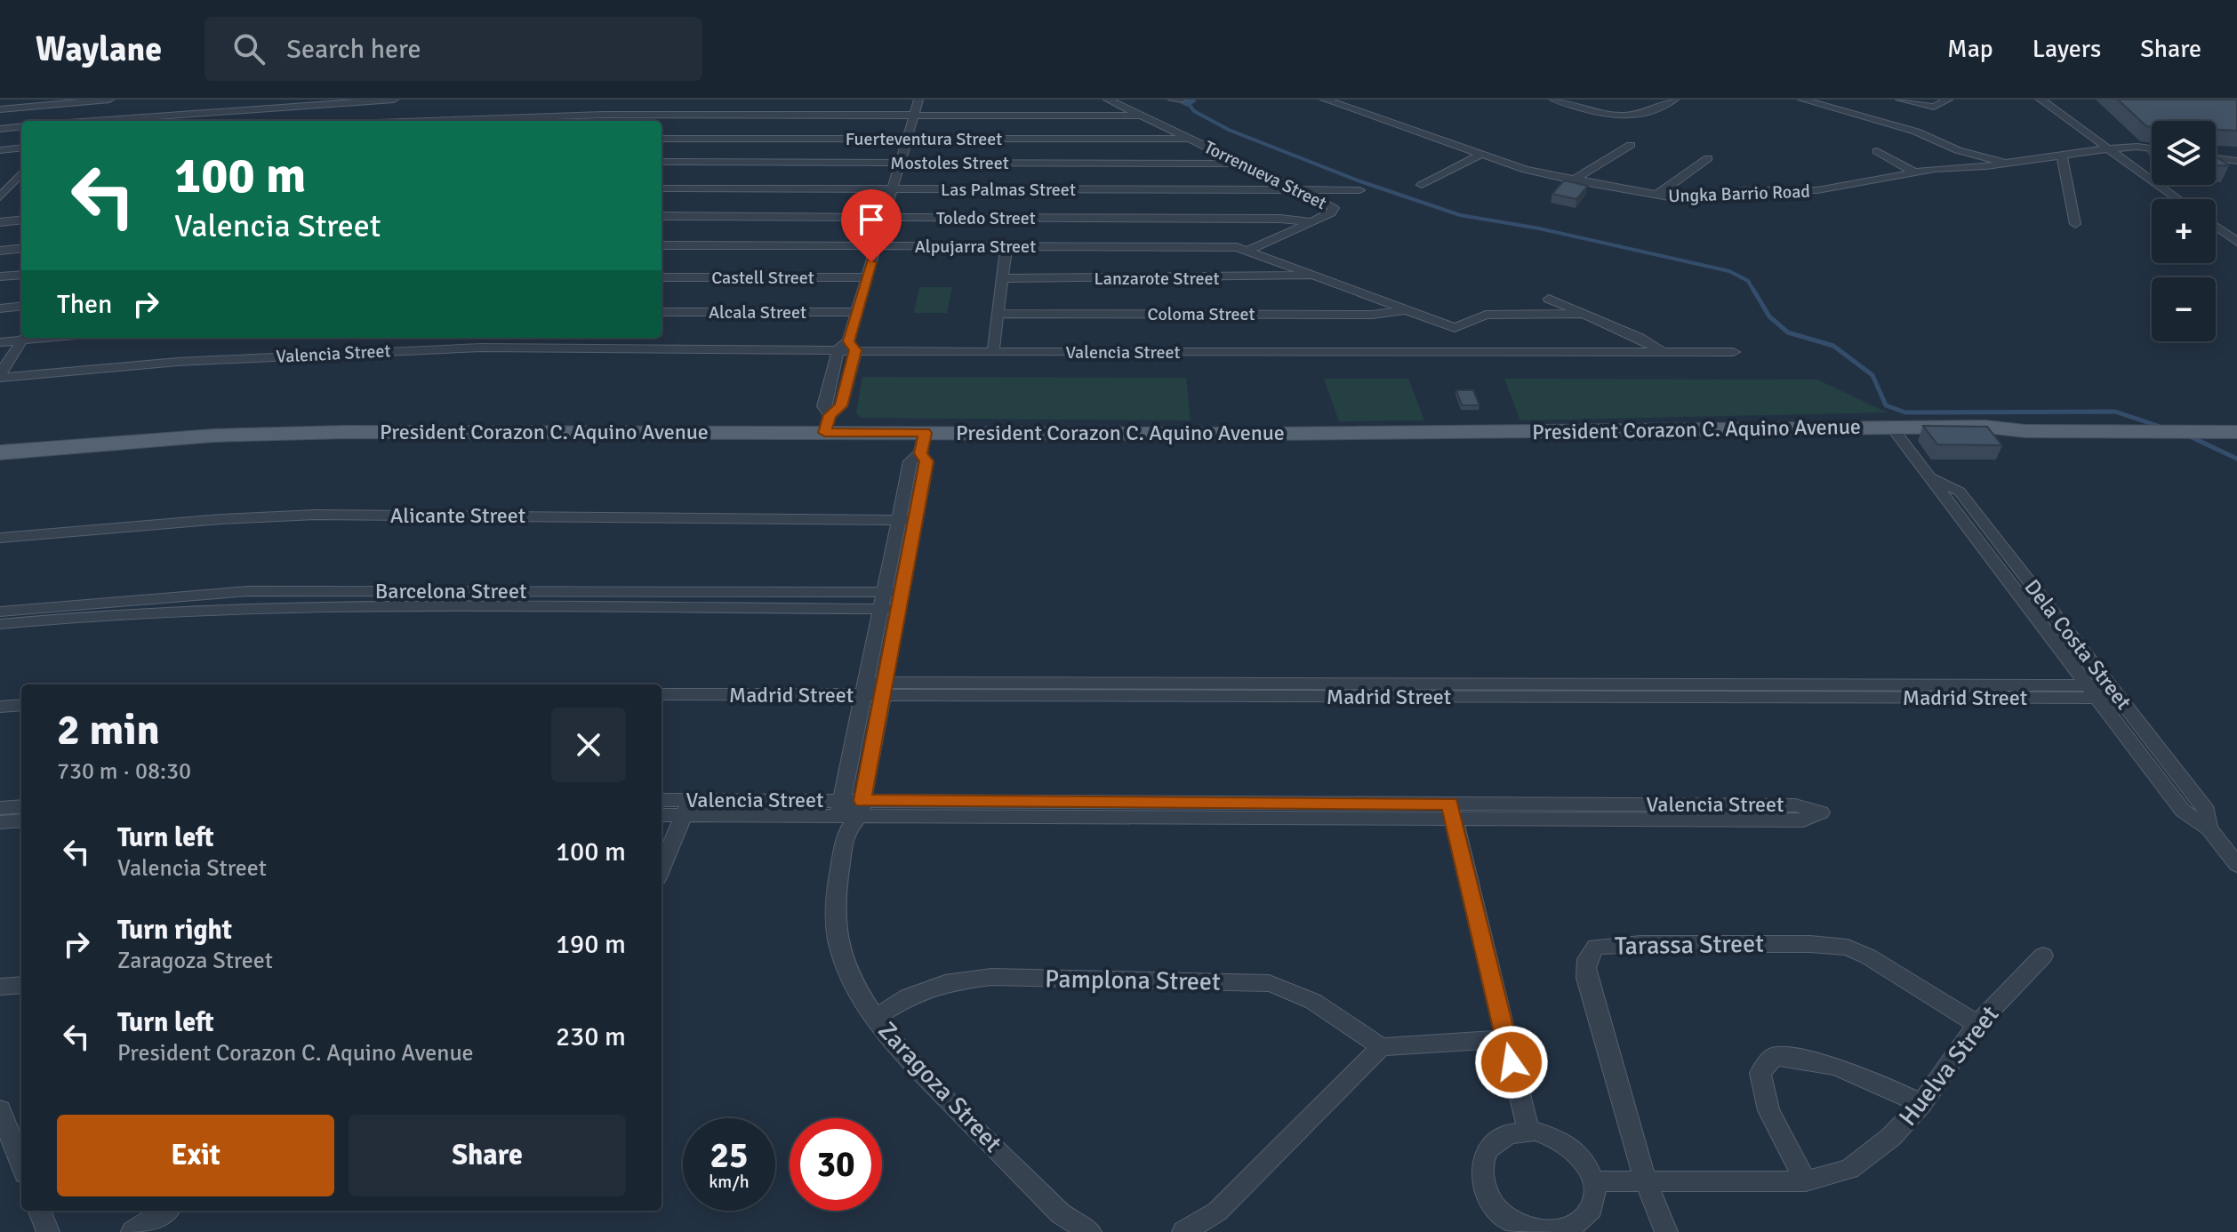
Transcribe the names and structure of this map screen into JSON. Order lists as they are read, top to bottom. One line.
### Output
{"streets":{"main road":["President Corazon C. Aquino Avenue"],"street":["Fuerteventura Street","Mostoles Street","Torrenueva Street","Las Palmas Street","Ungka Barrio Road","Toledo Street","Alpujarra Street","Castell Street","Lanzarote Street","Alcala Street","Coloma Street","Valencia Street","Alicante Street","Barcelona Street","Dela Costa Street","Madrid Street","Tarassa Street","Pamplona Street","Huelva Street","Zaragoza Street"]},"crossings":[["Fuerteventura Street","Torrenueva Street"],["Mostoles Street","Torrenueva Street"],["Torrenueva Street","Las Palmas Street"],["Torrenueva Street","Toledo Street"],["Torrenueva Street","Alpujarra Street"],["Valencia Street","Zaragoza Street"],["President Corazon C. Aquino Avenue","Dela Costa Street"],["President Corazon C. Aquino Avenue","Zaragoza Street"],["Alicante Street","Zaragoza Street"],["Barcelona Street","Zaragoza Street"],["Dela Costa Street","Madrid Street"],["Madrid Street","Zaragoza Street"],["Tarassa Street","Huelva Street"],["Pamplona Street","Zaragoza Street"]],"page":{"header":"Waylane","search":"Search here","nav":["Map","Layers","Share"],"map_buttons":["+","−"],"turn":["100 m","Valencia Street"],"then":"Then","heading":["2 min","730 m · 08:30"],"list":[{"name":"Turn left","note":"Valencia Street","value":"100 m"},{"name":"Turn right","note":"Zaragoza Street","value":"190 m"},{"name":"Turn left","note":"President Corazon C. Aquino Avenue","value":"230 m"}],"buttons":["Exit","Share"],"speed":"25 km/h","limit":"30"}}
